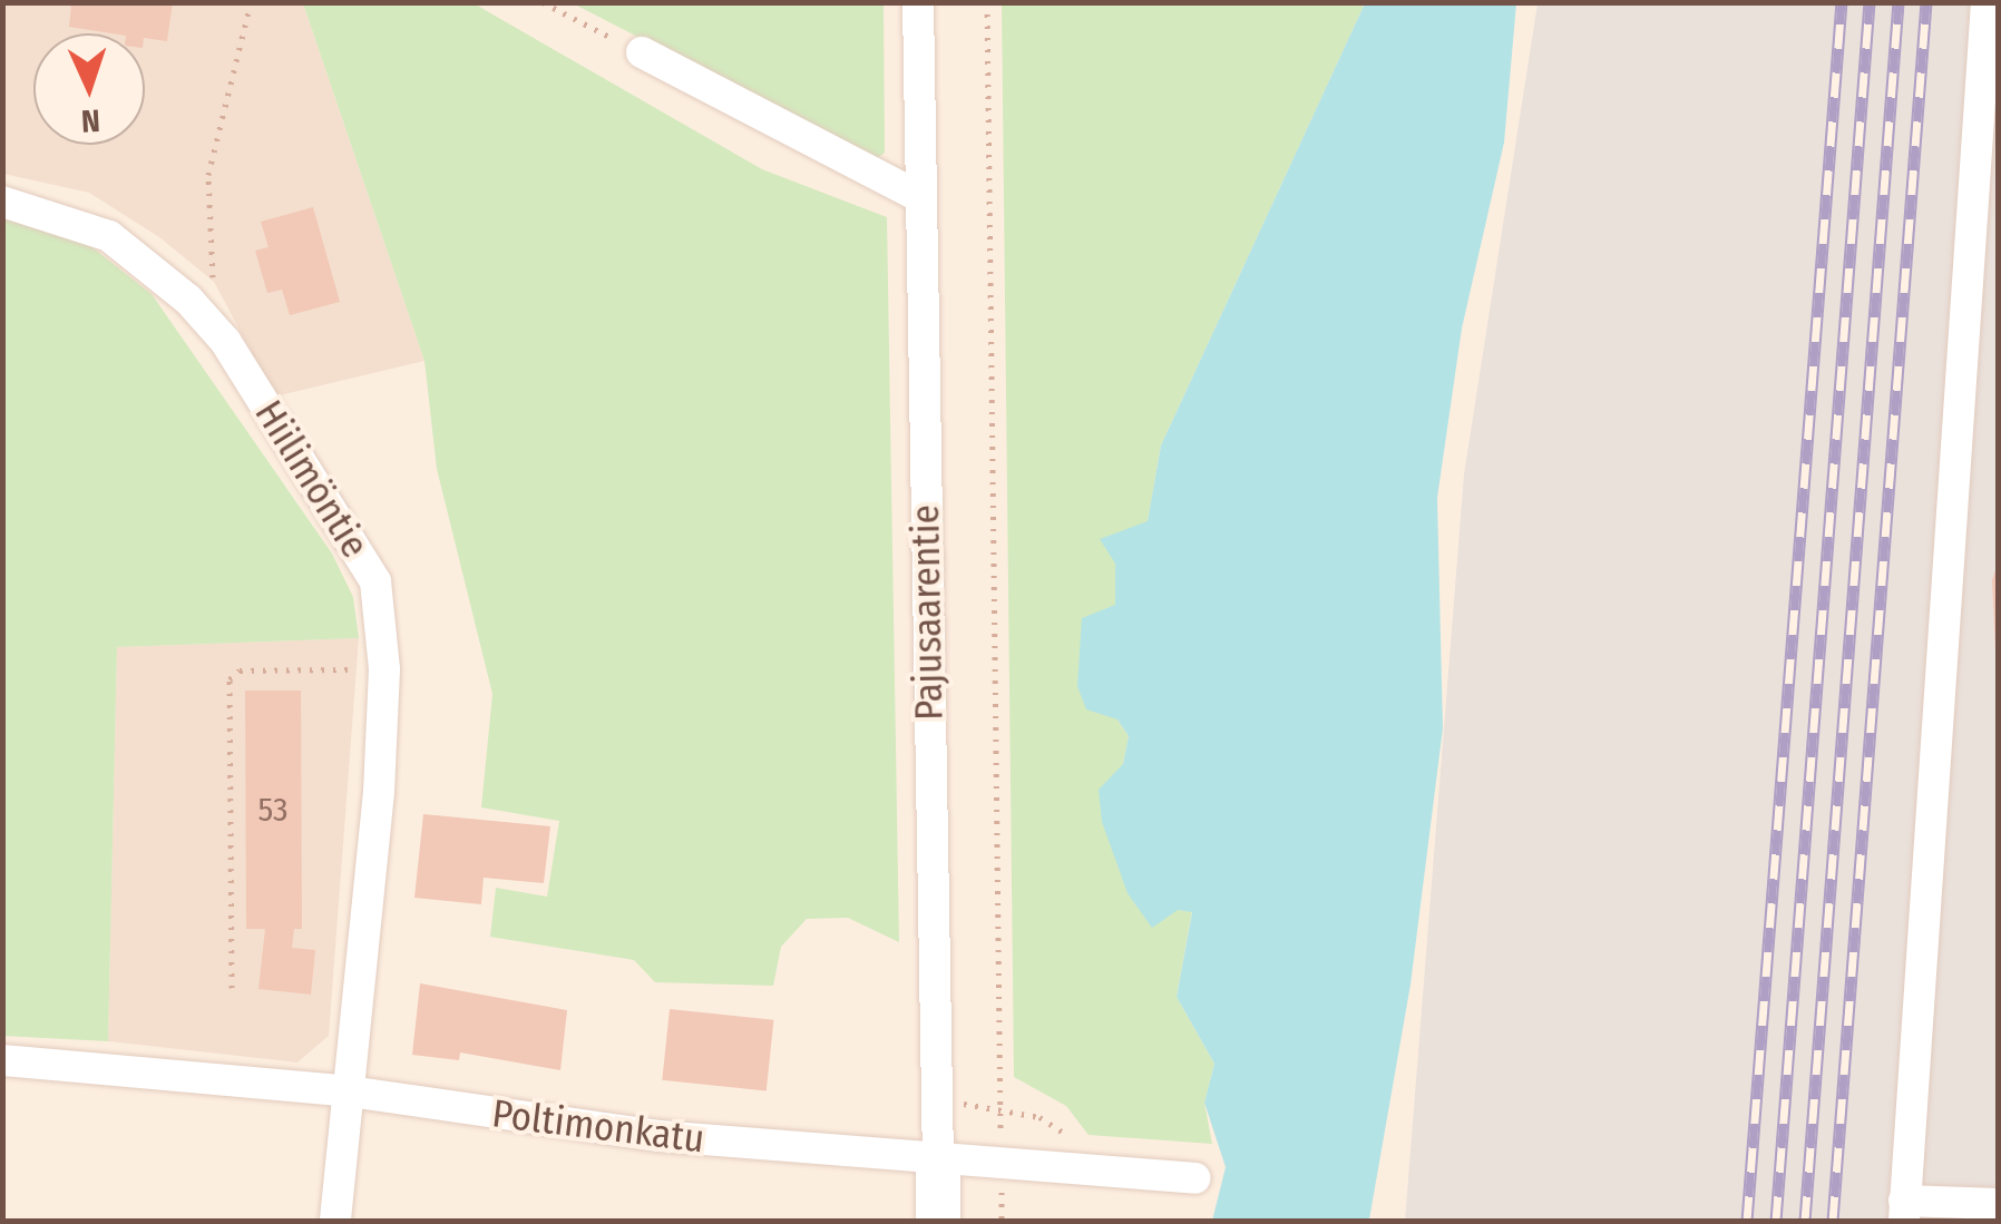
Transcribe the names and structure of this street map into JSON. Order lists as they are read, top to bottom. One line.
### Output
{"streets":{"street":["Hiilimöntie","Pajusaarentie","Poltimonkatu"]},"crossings":[["Hiilimöntie","Poltimonkatu"],["Pajusaarentie","Poltimonkatu"]],"house_numbers":["53"],"north":"bottom"}
